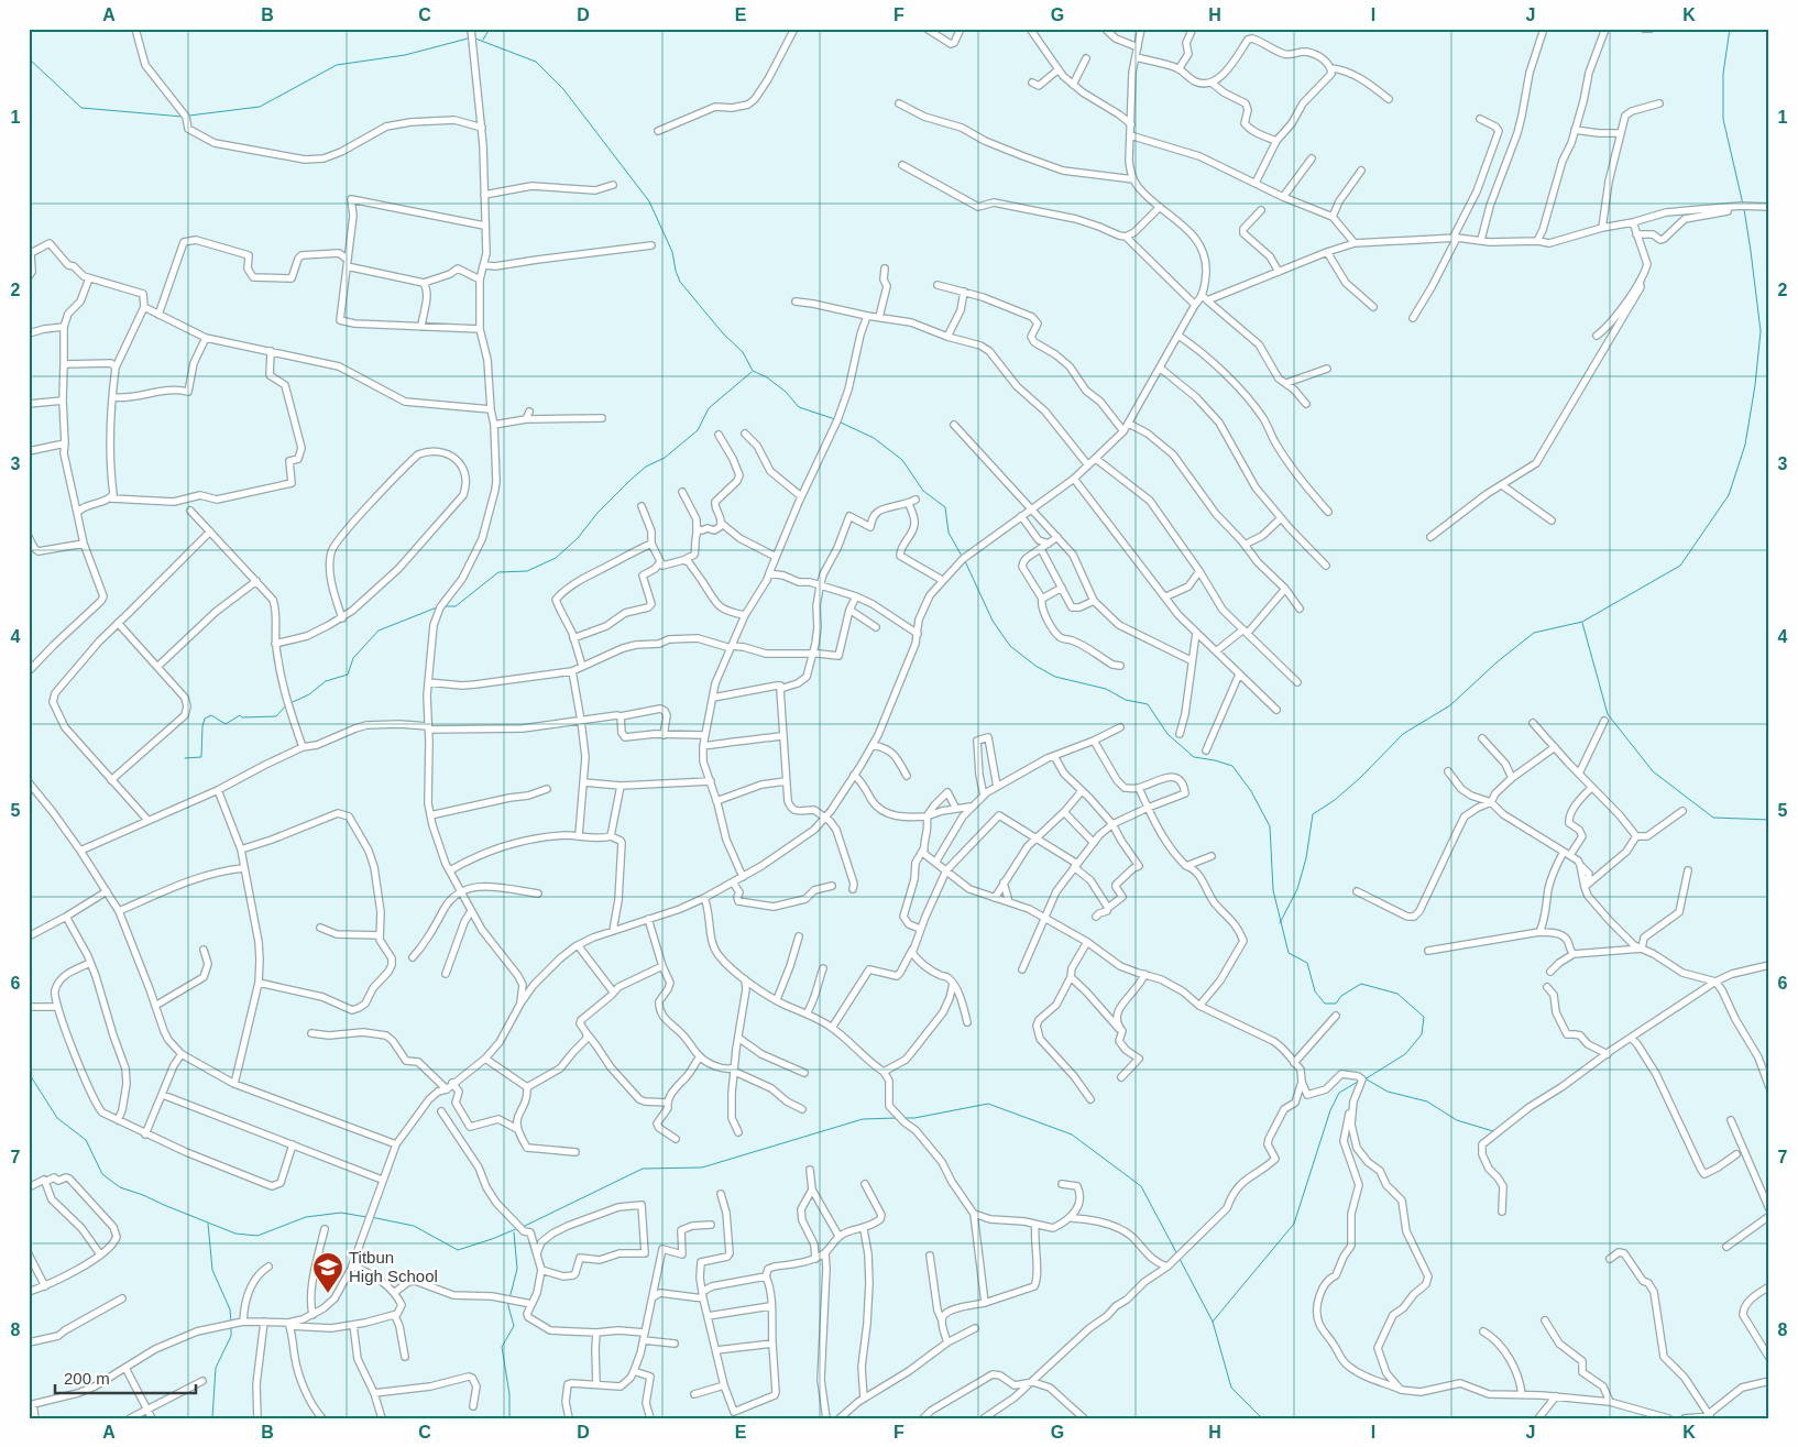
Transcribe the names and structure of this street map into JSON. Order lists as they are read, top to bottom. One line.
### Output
{"places":{"school or university":["Titbun High School"]},"scale_bar":"200 m","grid":{"columns":["A","B","C","D","E","F","G","H","I","J","K"],"rows":["1","2","3","4","5","6","7","8"]}}
